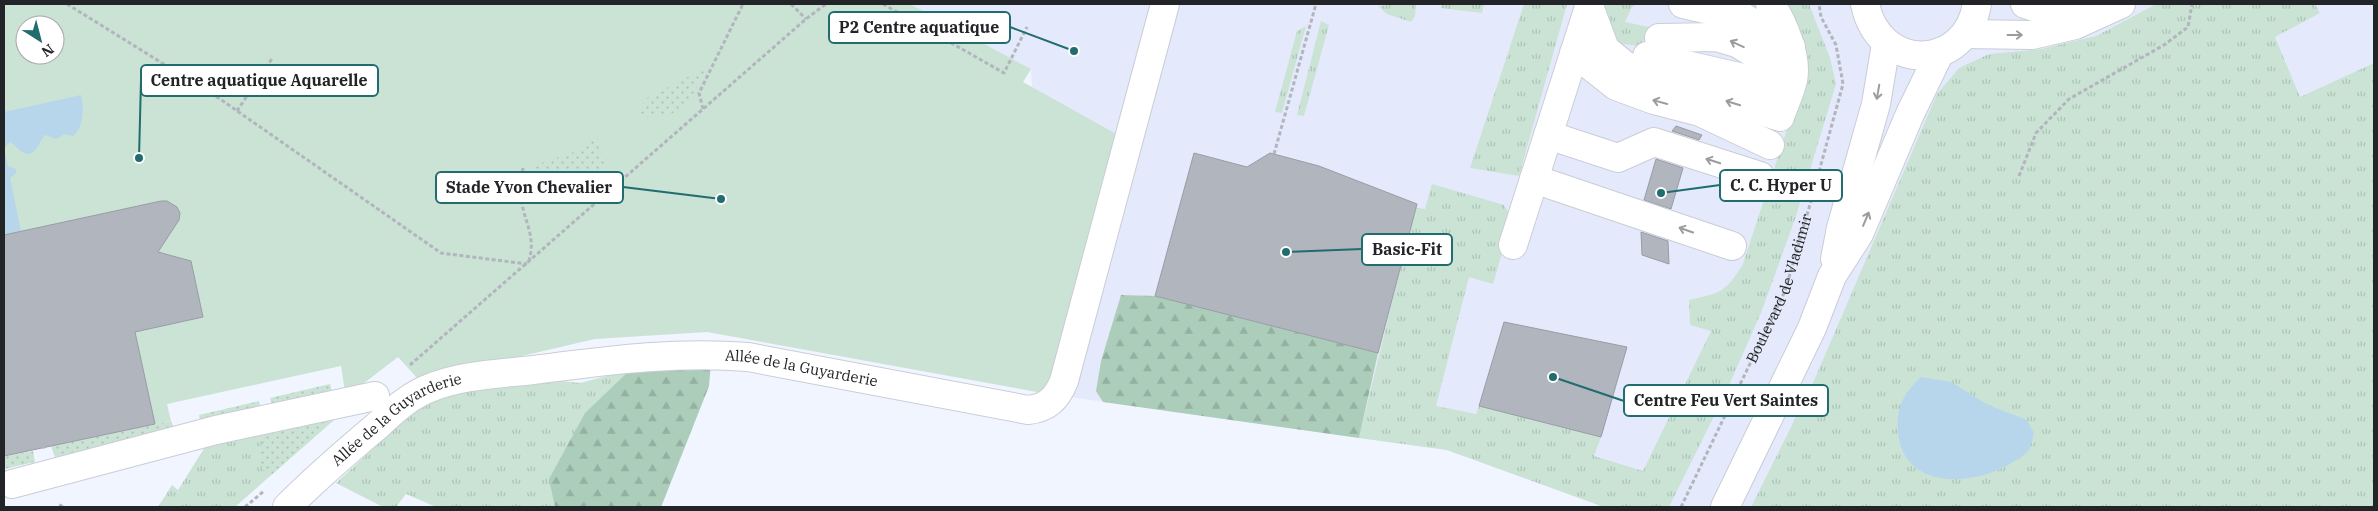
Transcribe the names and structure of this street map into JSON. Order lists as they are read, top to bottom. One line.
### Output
{"streets":{"main road":["Allée de la Guyarderie"],"path":["Boulevard de Vladimir"]},"places":["P2 Centre aquatique","Centre aquatique Aquarelle","C. C. Hyper U","Stade Yvon Chevalier","Basic-Fit","Centre Feu Vert Saintes"],"north":"bottom right"}
